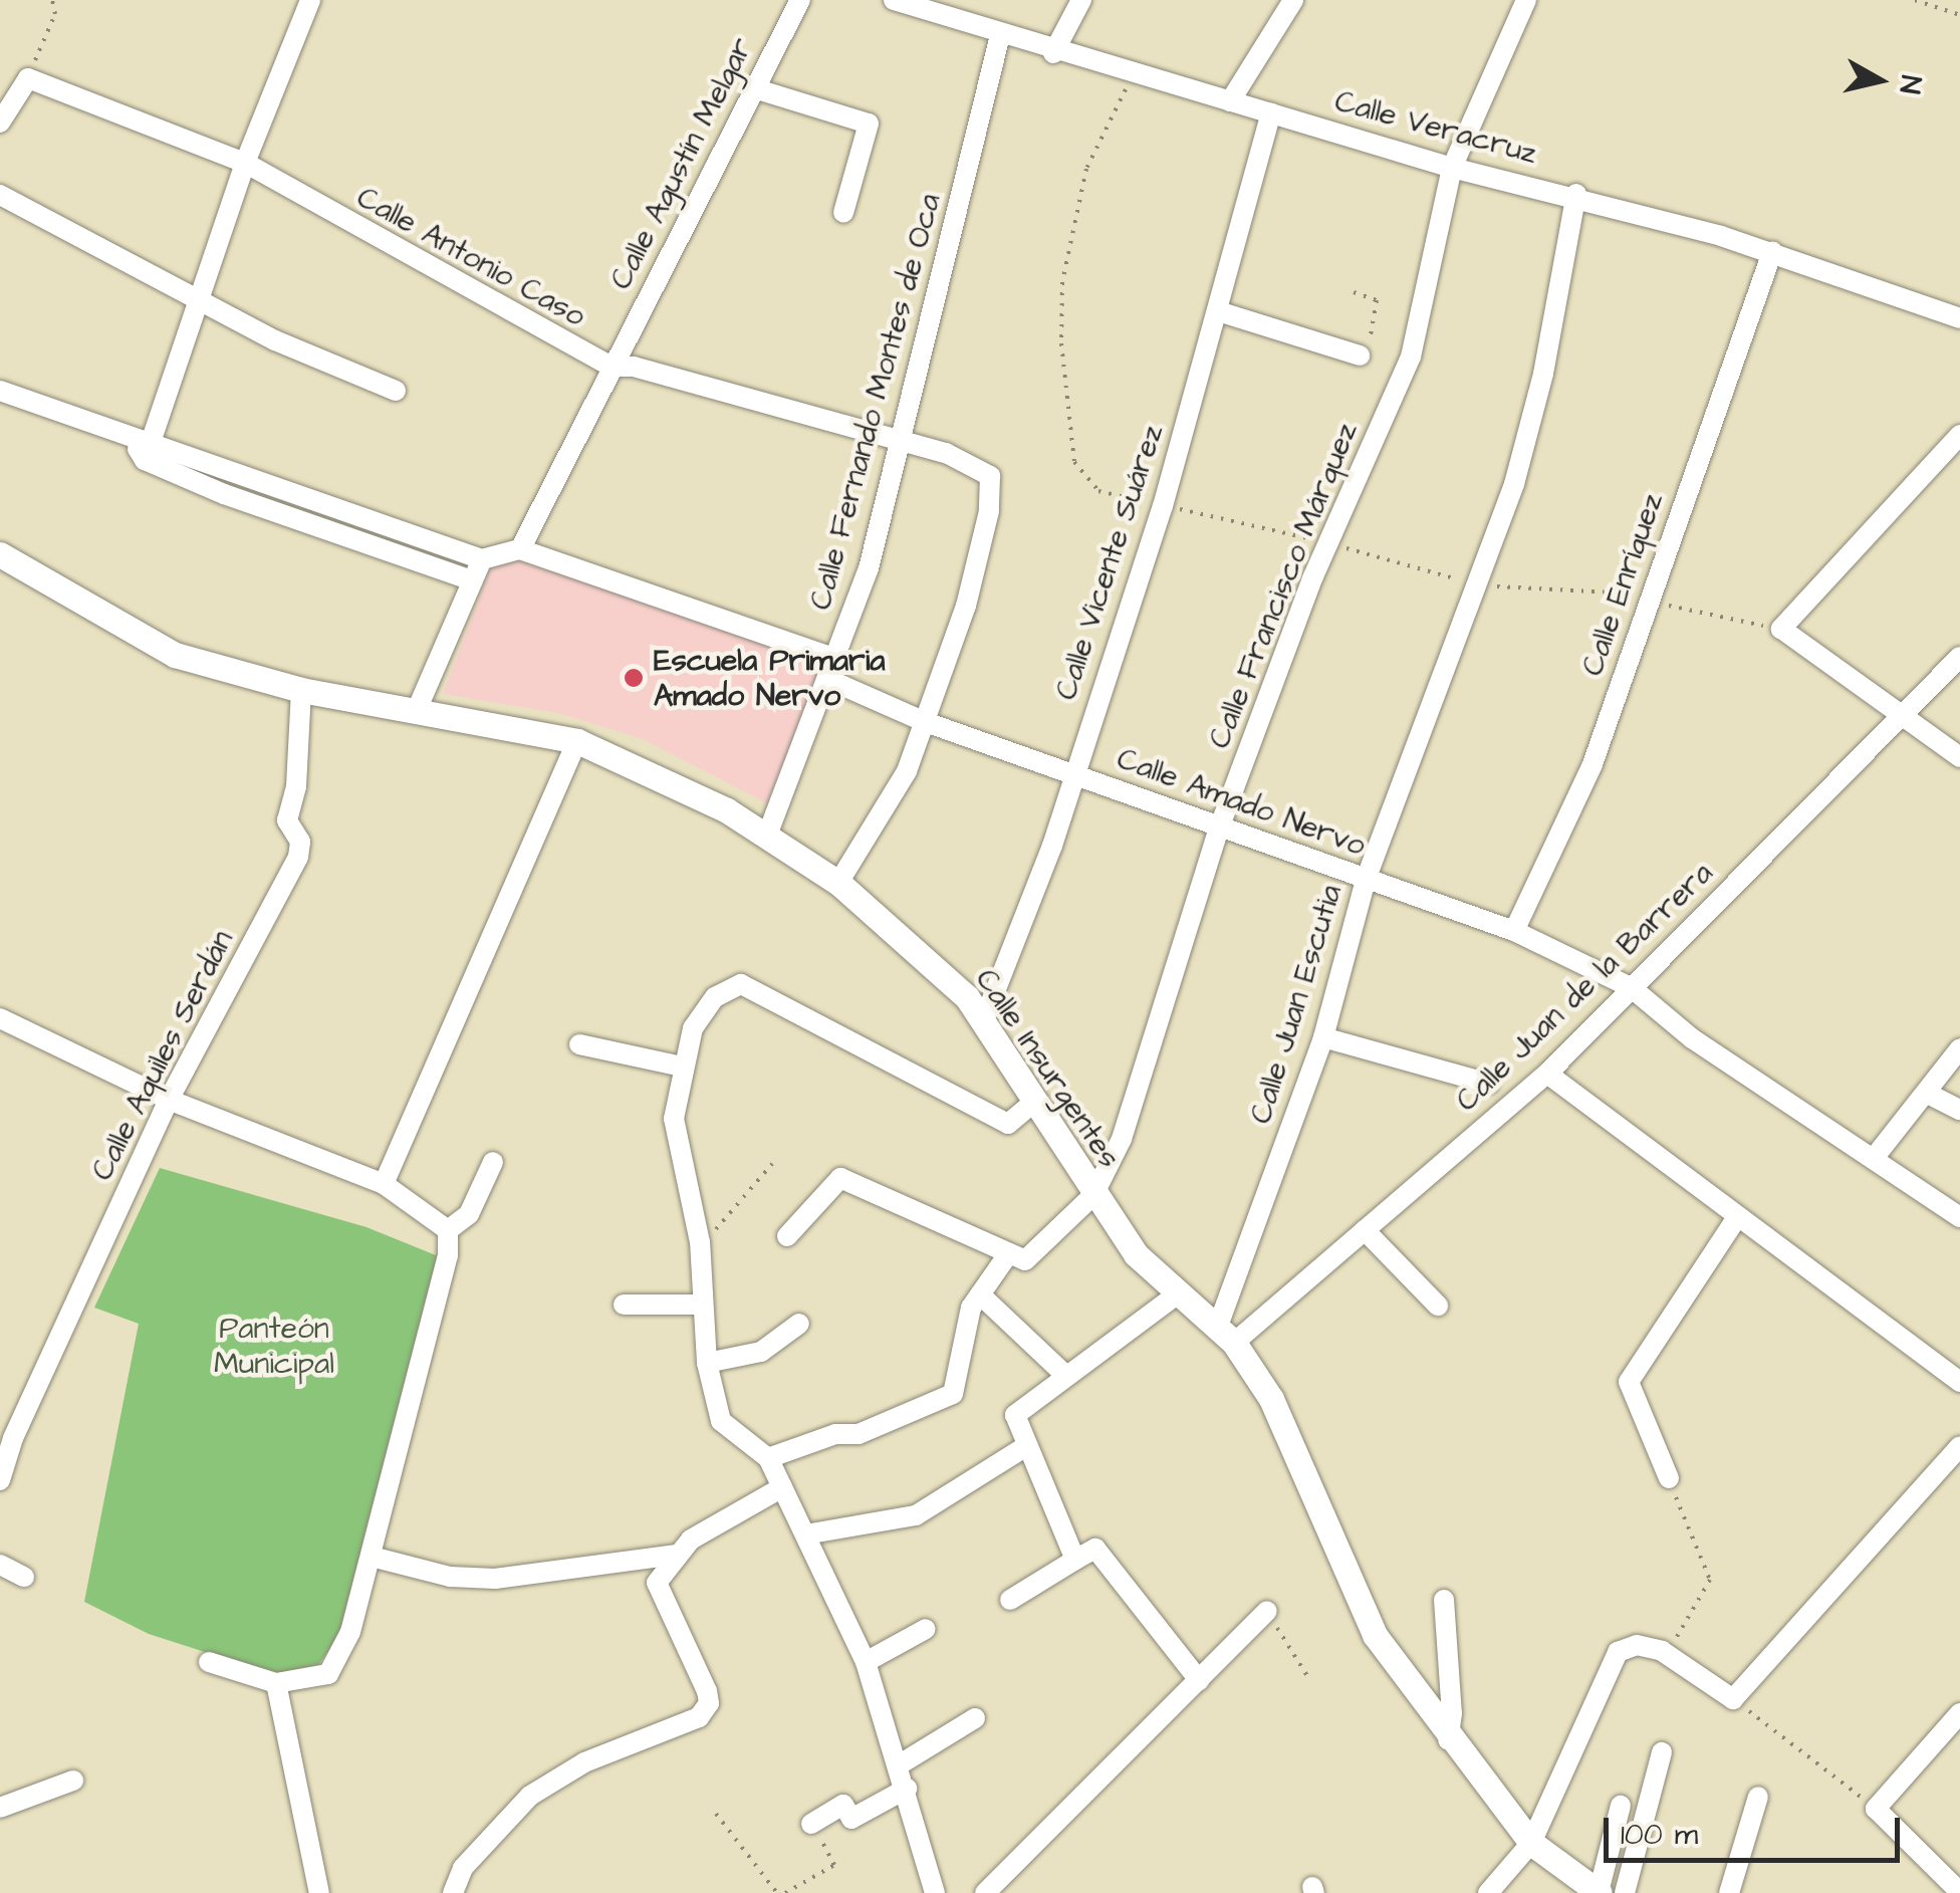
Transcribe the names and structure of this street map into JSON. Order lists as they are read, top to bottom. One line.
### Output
{"streets":{"main road":["Calle Insurgentes"],"street":["Calle Veracruz","Calle Agustín Melgar","Calle Antonio Caso","Calle Fernando Montes de Oca","Calle Vicente Suárez","Calle Enríquez","Calle Francisco Márquez","Calle Amado Nervo","Calle Juan de la Barrera","Calle Juan Escutia","Calle Aquiles Serdán"]},"crossings":[["Calle Veracruz","Calle Fernando Montes de Oca"],["Calle Veracruz","Calle Vicente Suárez"],["Calle Veracruz","Calle Enríquez"],["Calle Veracruz","Calle Francisco Márquez"],["Calle Veracruz","Calle Juan Escutia"],["Calle Agustín Melgar","Calle Antonio Caso"],["Calle Antonio Caso","Calle Fernando Montes de Oca"],["Calle Antonio Caso","Calle Amado Nervo"],["Calle Fernando Montes de Oca","Calle Amado Nervo"],["Calle Fernando Montes de Oca","Calle Insurgentes"],["Calle Vicente Suárez","Calle Amado Nervo"],["Calle Vicente Suárez","Calle Insurgentes"],["Calle Enríquez","Calle Amado Nervo"],["Calle Francisco Márquez","Calle Amado Nervo"],["Calle Francisco Márquez","Calle Insurgentes"],["Calle Amado Nervo","Calle Juan de la Barrera"],["Calle Amado Nervo","Calle Juan Escutia"],["Calle Juan de la Barrera","Calle Juan Escutia"],["Calle Juan de la Barrera","Calle Insurgentes"],["Calle Juan Escutia","Calle Insurgentes"],["Calle Aquiles Serdán","Calle Insurgentes"]],"parks":["Panteón Municipal"],"places":["Escuela Primaria Amado Nervo"],"scale_bar":"100 m","north":"right"}
